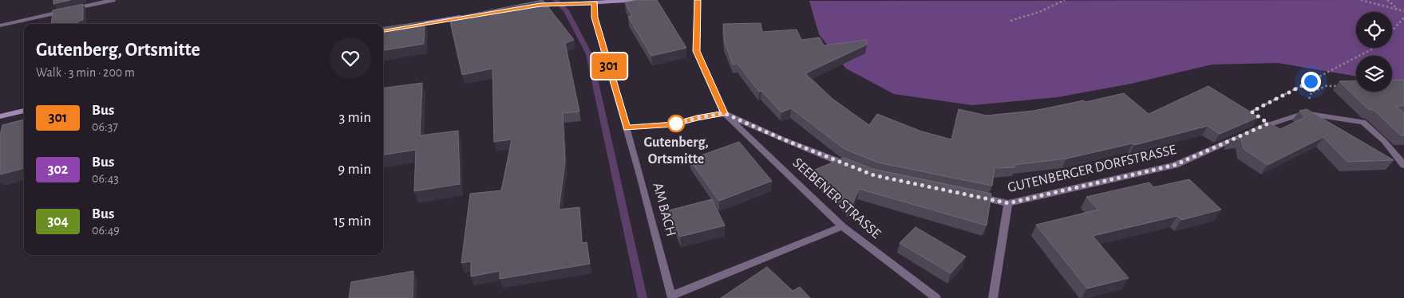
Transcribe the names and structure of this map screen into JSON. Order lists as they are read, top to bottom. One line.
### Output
{"streets":{"street":["GUTENBERGER DORFSTRASSE","SEEBENER STRASSE","AM BACH"]},"places":["Gutenberg, Ortsmitte"],"lines":["bus line 301"],"page":{"on_map":"301","heading":["Gutenberg, Ortsmitte","Walk · 3 min · 200 m"],"list":[{"mark":"301","name":"Bus","note":"06:37","value":"3 min"},{"mark":"302","name":"Bus","note":"06:43","value":"9 min"},{"mark":"304","name":"Bus","note":"06:49","value":"15 min"}]}}
